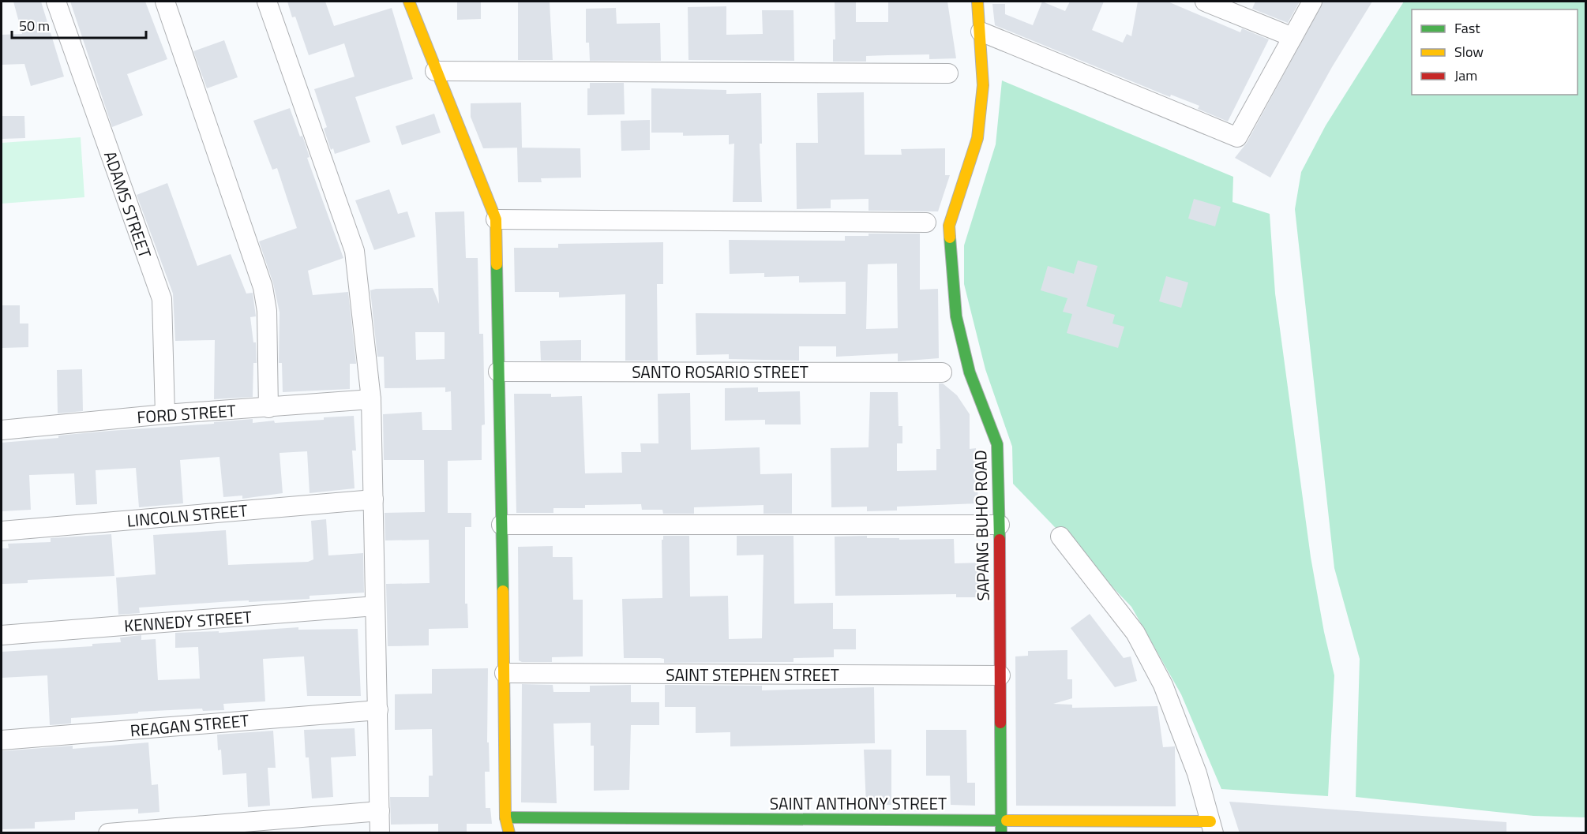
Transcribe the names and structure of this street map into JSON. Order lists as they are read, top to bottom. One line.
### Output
{"streets":{"street":["ADAMS STREET","SANTO ROSARIO STREET","FORD STREET","LINCOLN STREET","SAPANG BUHO ROAD","KENNEDY STREET","SAINT STEPHEN STREET","REAGAN STREET","SAINT ANTHONY STREET"]},"crossings":[["ADAMS STREET","FORD STREET"],["SAPANG BUHO ROAD","SAINT STEPHEN STREET"],["SAPANG BUHO ROAD","SAINT ANTHONY STREET"]],"legend":["Fast","Slow","Jam"],"scale_bar":"50 m"}
